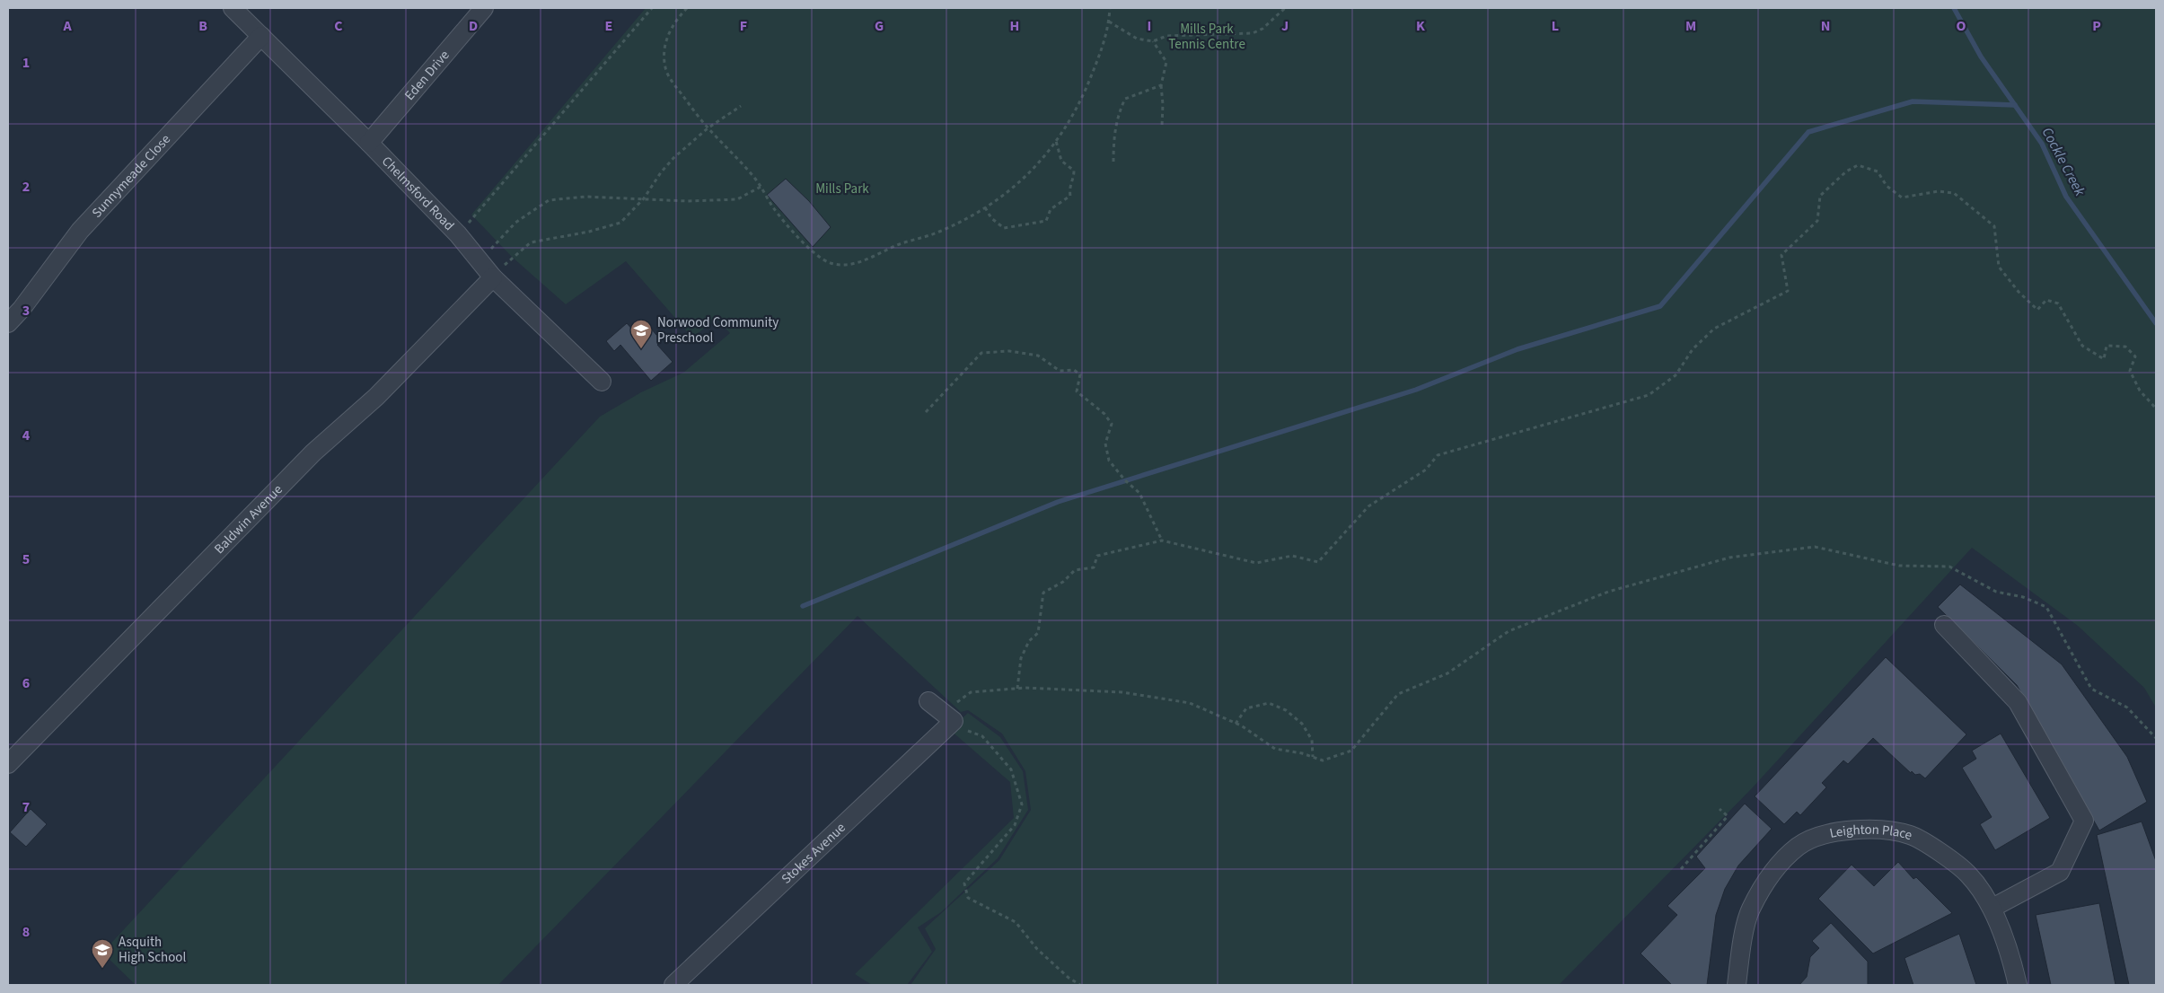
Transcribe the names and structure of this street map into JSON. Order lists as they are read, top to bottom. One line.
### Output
{"streets":{"street":["Eden Drive","Sunnymeade Close","Chelmsford Road","Baldwin Avenue","Leighton Place","Stokes Avenue"]},"crossings":[["Eden Drive","Chelmsford Road"],["Sunnymeade Close","Chelmsford Road"],["Chelmsford Road","Baldwin Avenue"]],"water":["Cockle Creek"],"parks":["Mills Park Tennis Centre","Mills Park"],"places":{"school or university":["Norwood Community Preschool","Asquith High School"]},"grid":{"columns":["A","B","C","D","E","F","G","H","I","J","K","L","M","N","O","P"],"rows":["1","2","3","4","5","6","7","8"]}}
